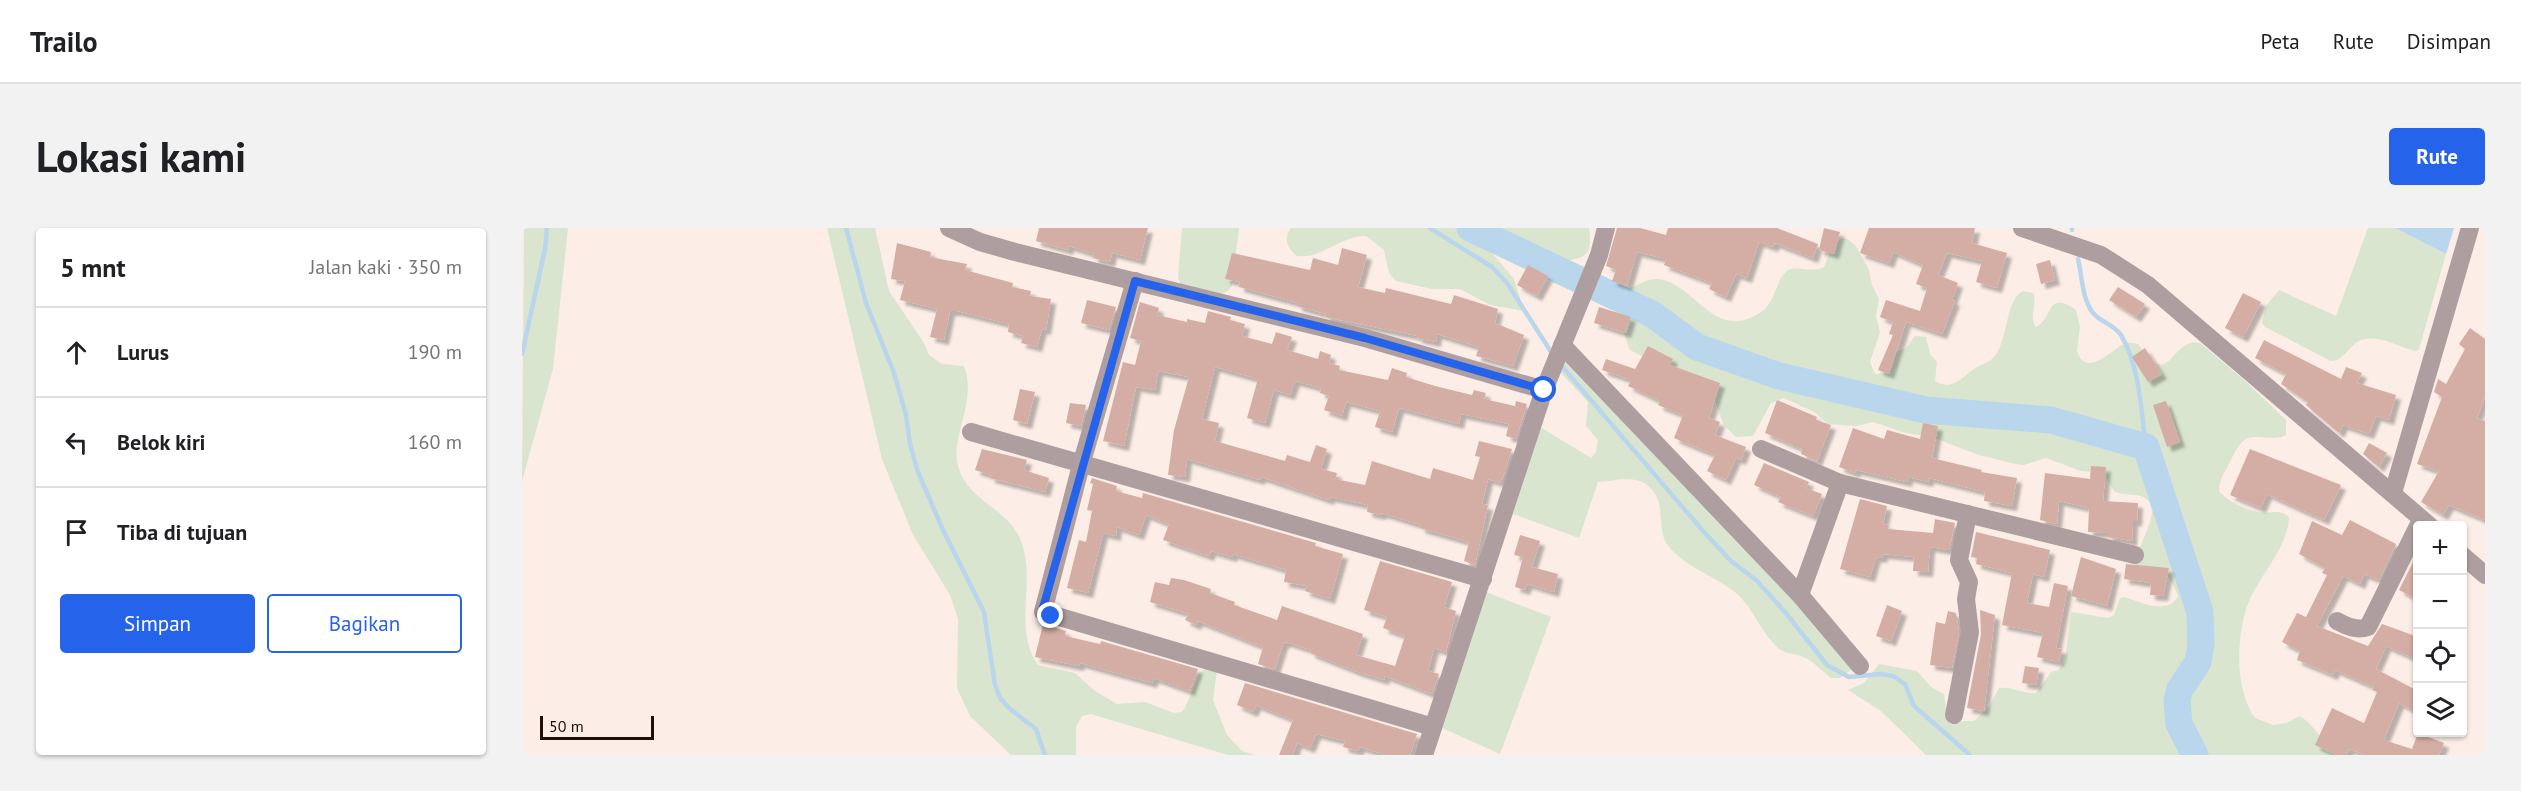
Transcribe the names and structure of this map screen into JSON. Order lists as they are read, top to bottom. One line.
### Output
{"scale_bar":"50 m","page":{"header":"Trailo","nav":["Peta","Rute","Disimpan"],"buttons":["Rute",["Simpan","Bagikan"]],"title":"Lokasi kami","heading":["5 mnt","Jalan kaki · 350 m"],"list":[["Lurus","190 m"],["Belok kiri","160 m"],"Tiba di tujuan"],"map_buttons":["+","−"],"scale":"50 m"}}
